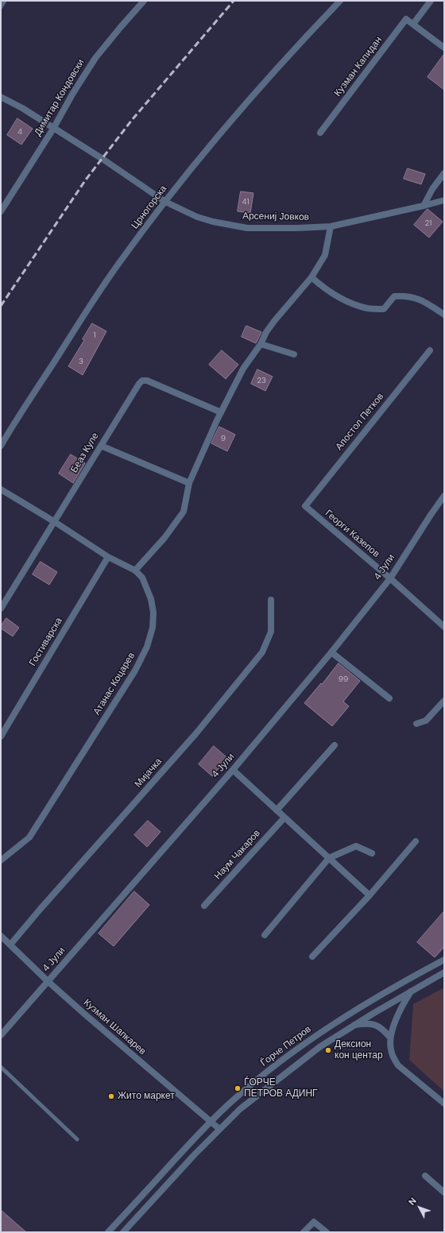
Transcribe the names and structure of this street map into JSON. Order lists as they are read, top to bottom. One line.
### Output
{"streets":{"street":["Кузман Капидан","Димитар Кондовски","Црногорска","Арсениј Јовков","Апостол Петков","Беаз Куле","Георги Казепов","4 Јули","Гостиварска","Атанас Коцарев","Мијачка","Наум Чакаров","Кузман Шапкарев","Ѓорче Петров"]},"crossings":[["Димитар Кондовски","Арсениј Јовков"],["Црногорска","Арсениј Јовков"],["Апостол Петков","Георги Казепов"],["Беаз Куле","Атанас Коцарев"],["Георги Казепов","4 Јули"],["4 Јули","Кузман Шапкарев"],["Гостиварска","Атанас Коцарев"],["Мијачка","Кузман Шапкарев"],["Кузман Шапкарев","Ѓорче Петров"]],"places":["Дексион кон центар","ЃОРЧЕ ПЕТРОВ АДИНГ","Жито маркет"],"house_numbers":["4","41","21","1","3","23","9","99"],"north":"top left"}
